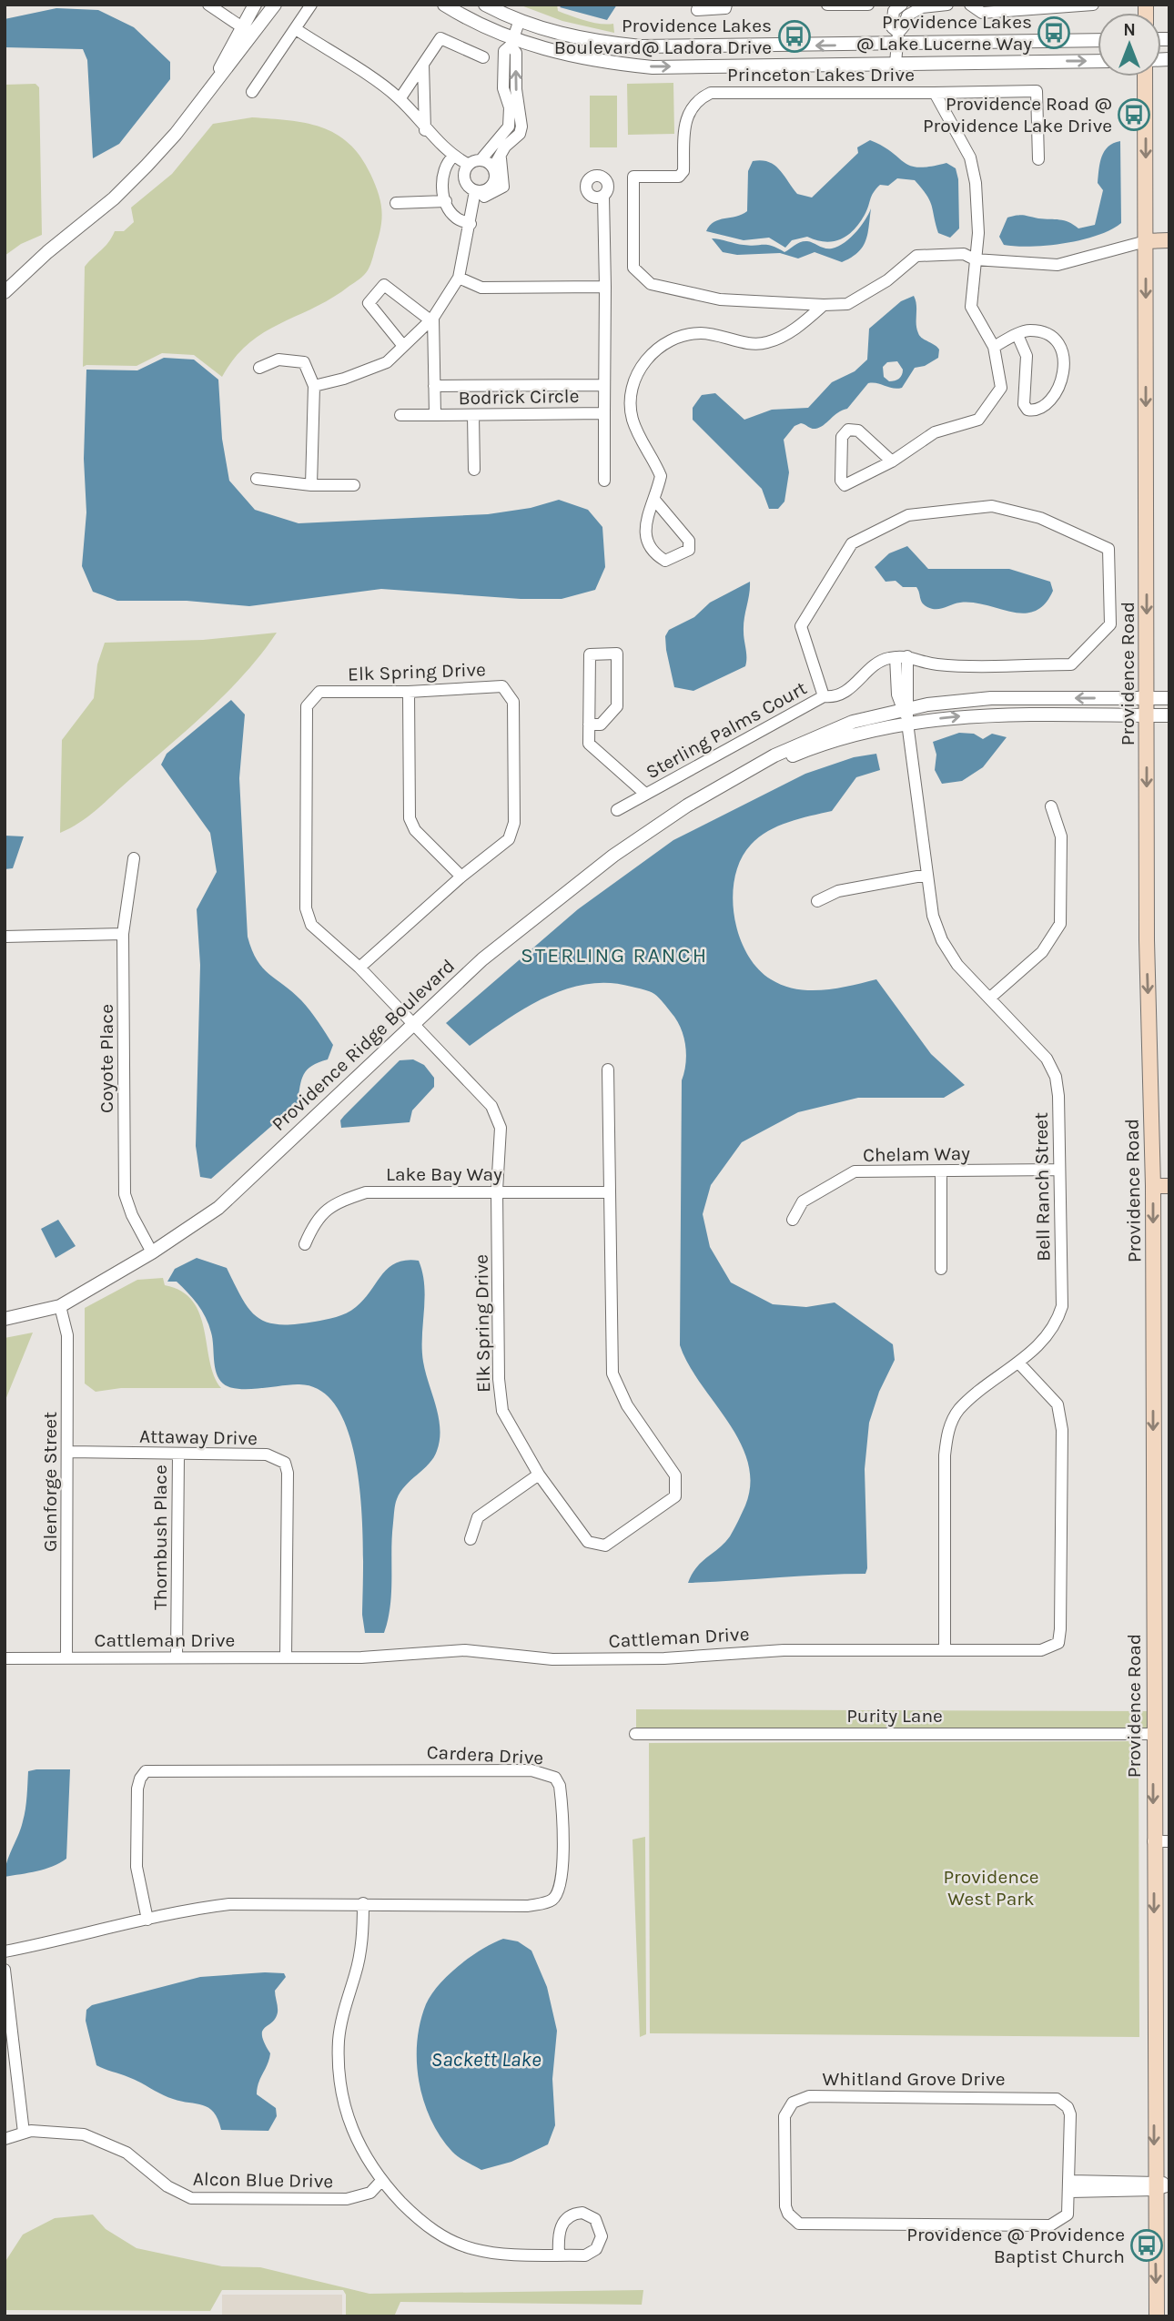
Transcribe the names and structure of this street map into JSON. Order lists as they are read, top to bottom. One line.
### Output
{"streets":{"main road":["Providence Road"],"street":["Princeton Lakes Drive","Bodrick Circle","Elk Spring Drive","Sterling Palms Court","Providence Ridge Boulevard","Coyote Place","Chelam Way","Lake Bay Way","Bell Ranch Street","Attaway Drive","Glenforge Street","Thornbush Place","Cattleman Drive","Purity Lane","Cardera Drive","Whitland Grove Drive","Alcon Blue Drive"]},"crossings":[["Princeton Lakes Drive","Providence Road"],["Elk Spring Drive","Providence Ridge Boulevard"],["Elk Spring Drive","Lake Bay Way"],["Providence Road","Providence Ridge Boulevard"],["Providence Road","Purity Lane"],["Providence Ridge Boulevard","Coyote Place"],["Providence Ridge Boulevard","Bell Ranch Street"],["Providence Ridge Boulevard","Glenforge Street"],["Chelam Way","Bell Ranch Street"],["Bell Ranch Street","Cattleman Drive"],["Attaway Drive","Glenforge Street"],["Attaway Drive","Thornbush Place"],["Attaway Drive","Cattleman Drive"],["Glenforge Street","Cattleman Drive"],["Thornbush Place","Cattleman Drive"]],"one_way":["Providence Road"],"districts":["STERLING RANCH"],"water":["Sackett Lake"],"parks":["Providence West Park"],"places":{"bus stop":["Providence Lakes @ Lake Lucerne Way","Providence Lakes Boulevard@ Ladora Drive","Providence Road @ Providence Lake Drive","Providence @ Providence Baptist Church"]},"north":"top"}
